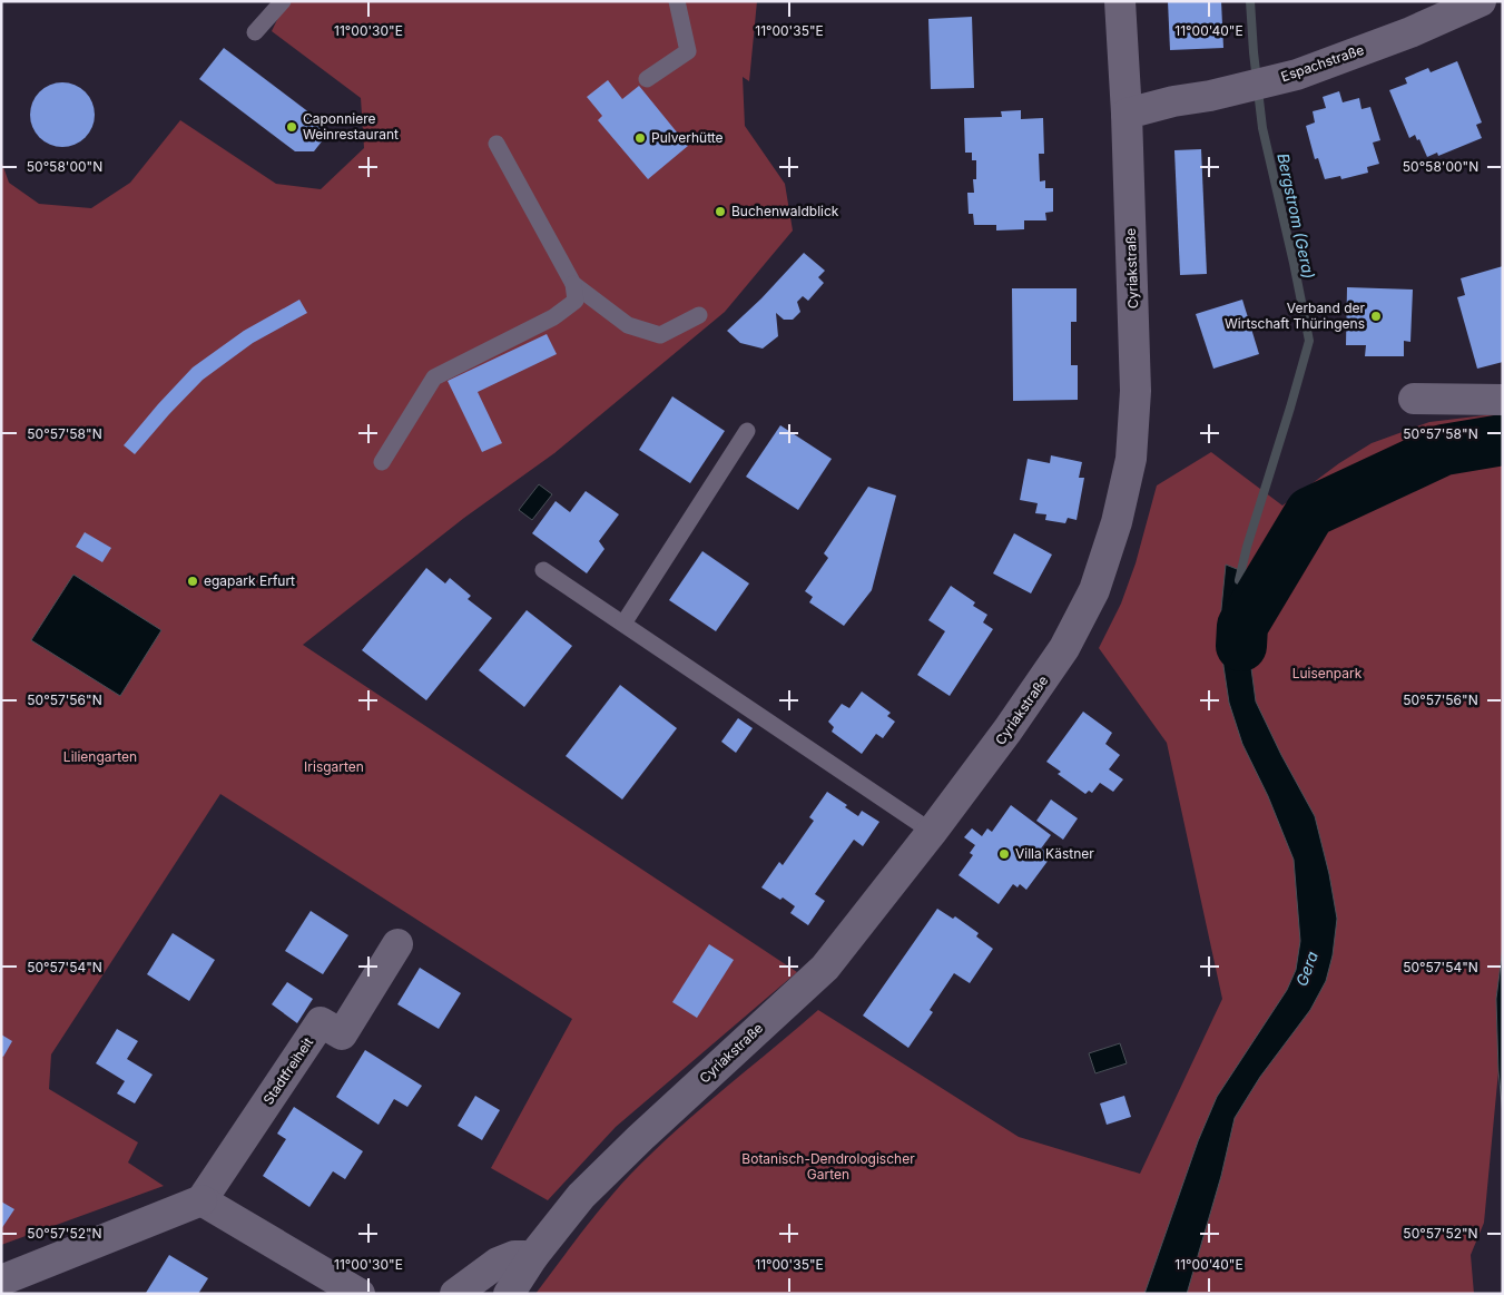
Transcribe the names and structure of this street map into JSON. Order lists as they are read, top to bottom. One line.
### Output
{"streets":{"street":["Espachstraße","Cyriakstraße","Stadtfreiheit"]},"crossings":[["Espachstraße","Cyriakstraße"]],"water":["Bergstrom (Gera)","Gera"],"parks":["Luisenpark","Liliengarten","Irisgarten","Botanisch-Dendrologischer Garten"],"places":["Caponniere Weinrestaurant","Pulverhütte","Buchenwaldblick","Verband der Wirtschaft Thüringens","egapark Erfurt","Villa Kästner"],"coordinates":["11°00'30\"E","11°00'35\"E","11°00'40\"E","50°58'00\"N","50°57'58\"N","50°57'56\"N","50°57'54\"N","50°57'52\"N"]}
